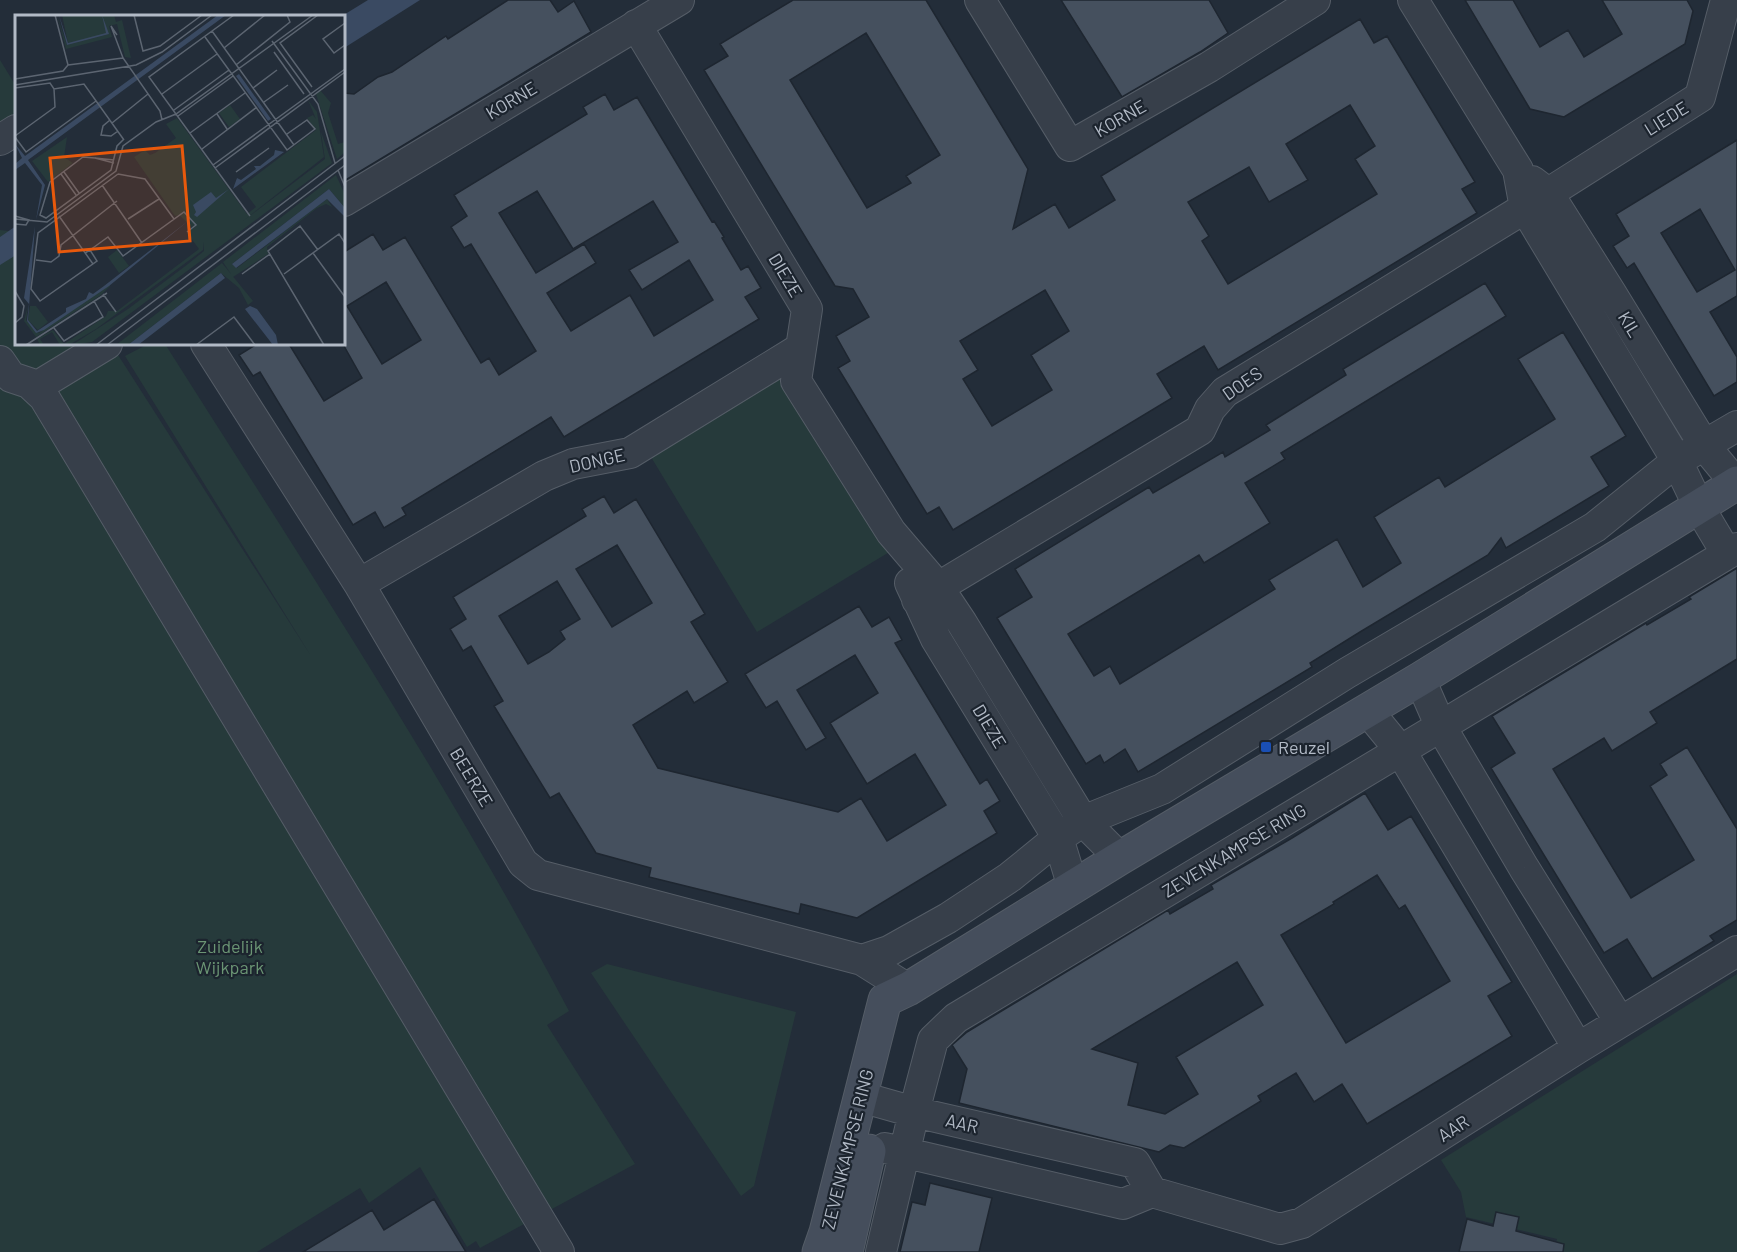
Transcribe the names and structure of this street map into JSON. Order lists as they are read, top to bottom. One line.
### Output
{"streets":{"main road":["ZEVENKAMPSE RING"],"street":["KORNE","LIEDE","DIEZE","KIL","DOES","DONGE","BEERZE","AAR"]},"crossings":[["KORNE","DIEZE"],["LIEDE","KIL"],["LIEDE","DOES"],["DIEZE","DOES"],["DIEZE","DONGE"],["KIL","DOES"],["KIL","ZEVENKAMPSE RING"],["DONGE","BEERZE"],["BEERZE","ZEVENKAMPSE RING"],["ZEVENKAMPSE RING","AAR"]],"parks":["Zuidelijk Wijkpark"],"places":{"transit":["Reuzel"]}}
